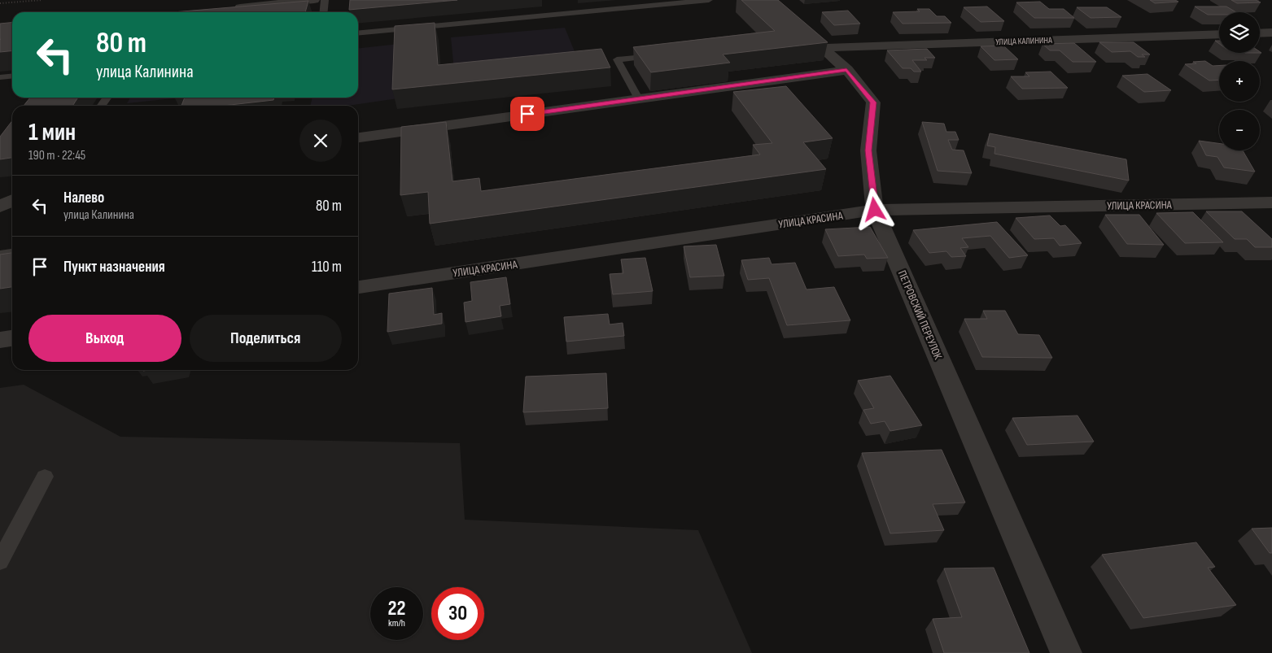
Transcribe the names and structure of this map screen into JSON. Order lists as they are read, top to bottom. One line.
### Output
{"streets":{"street":["УЛИЦА КАЛИНИНА","УЛИЦА КРАСИНА","ПЕТРОВСКИЙ ПЕРЕУЛОК"]},"crossings":[["УЛИЦА КАЛИНИНА","ПЕТРОВСКИЙ ПЕРЕУЛОК"],["УЛИЦА КРАСИНА","ПЕТРОВСКИЙ ПЕРЕУЛОК"]],"page":{"map_buttons":["+","−"],"turn":["80 m","улица Калинина"],"heading":["1 мин","190 m · 22:45"],"list":[{"name":"Налево","note":"улица Калинина","value":"80 m"},{"name":"Пункт назначения","value":"110 m"}],"buttons":["Выход","Поделиться"],"speed":"22 km/h","limit":"30"}}
